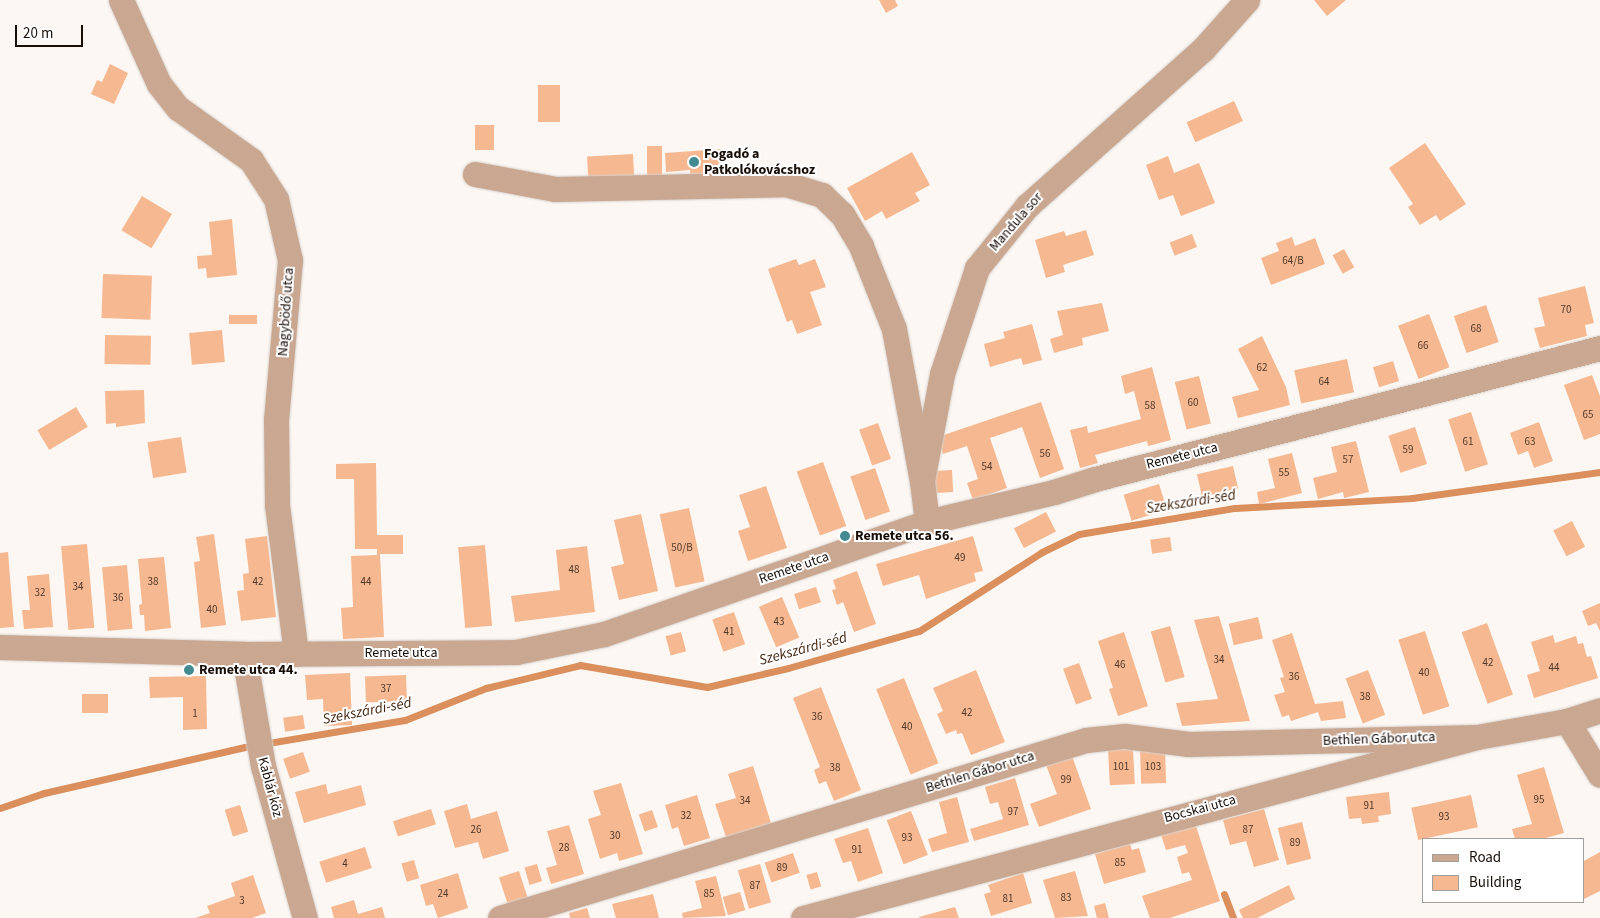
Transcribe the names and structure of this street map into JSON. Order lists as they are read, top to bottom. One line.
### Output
{"streets":{"street":["Mandula sor","Nagybödő utca","Remete utca","Bethlen Gábor utca","Kablár köz","Bocskai utca"]},"crossings":[["Mandula sor","Remete utca"],["Nagybödő utca","Remete utca"],["Remete utca","Kablár köz"],["Bethlen Gábor utca","Bocskai utca"]],"water":["Szekszárdi-séd"],"places":["Fogadó a Patkolókovácshoz","Remete utca 56.","Remete utca 44."],"house_numbers":["64/B","70","68","66","62","64","60","58","65","61","63","59","56","57","54","55","50/B","49","48","38","42","44","34","32","36","40","43","41","34","42","46","44","40","36","37","38","42","1","36","40","101","103","38","99","95","34","91","97","32","93","26","87","30","93","89","28","91","85","4","89","87","24","85","83","81","3"],"legend":["Road","Building"],"scale_bar":"20 m"}
